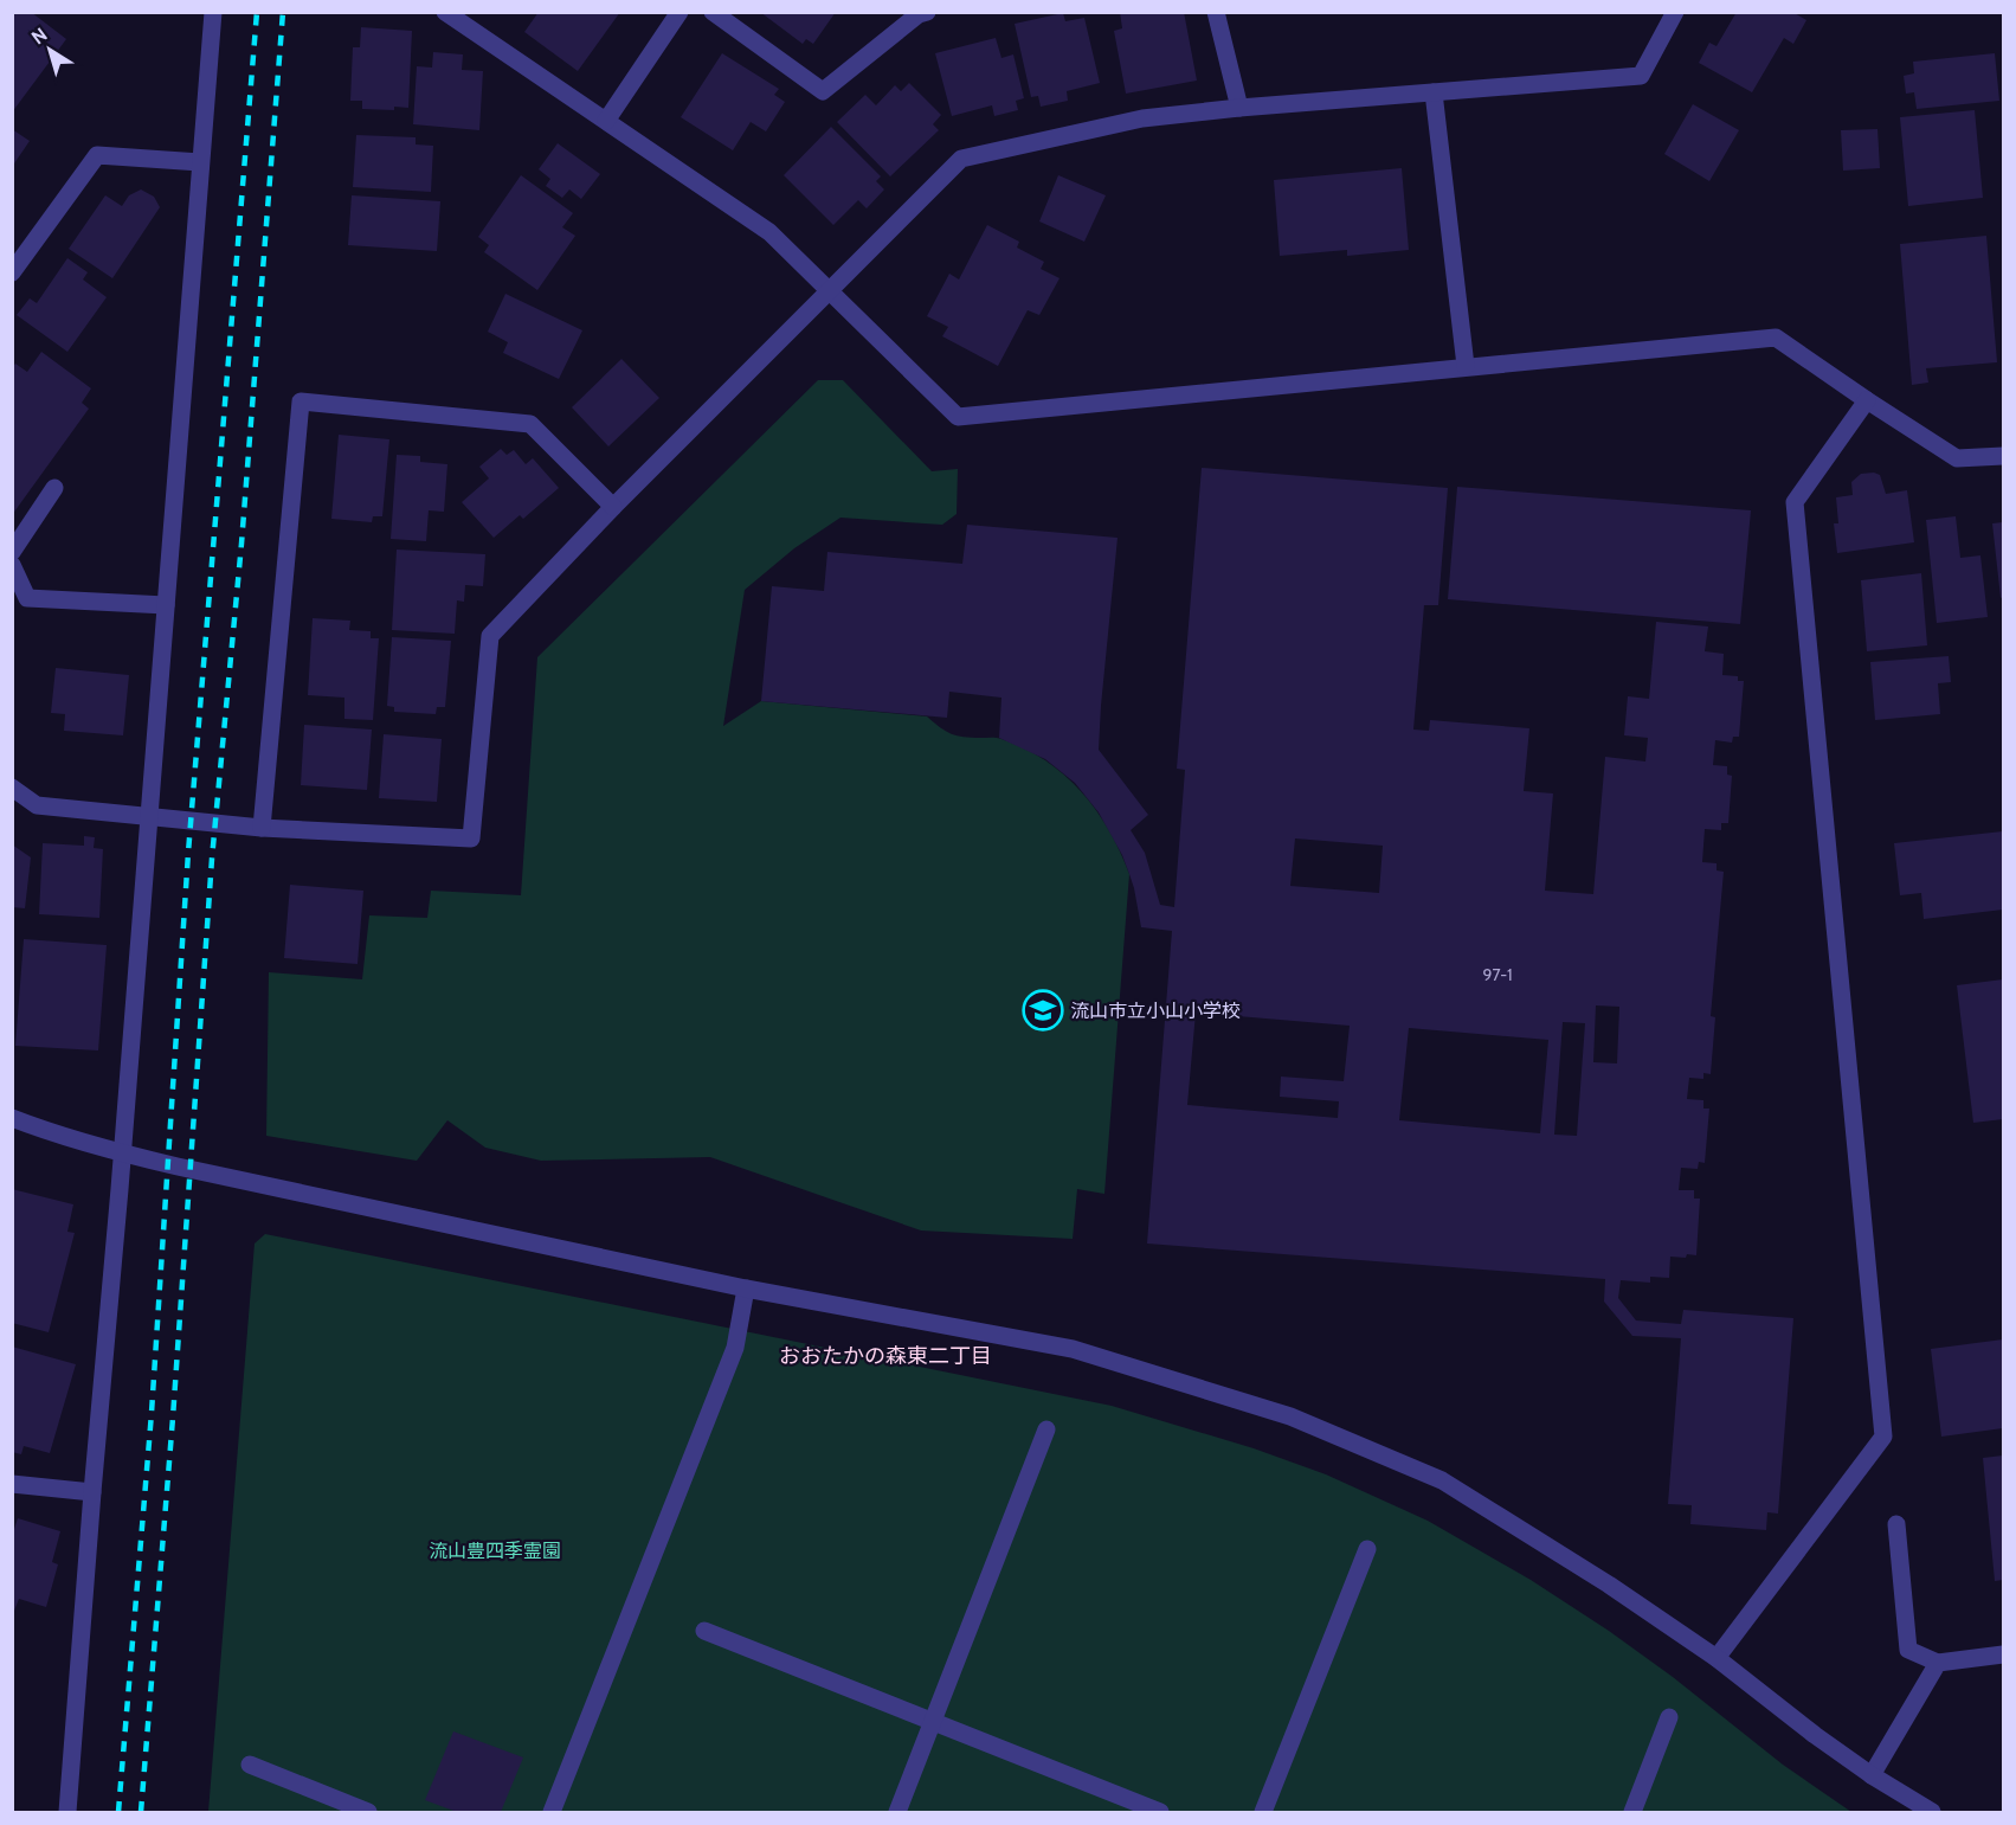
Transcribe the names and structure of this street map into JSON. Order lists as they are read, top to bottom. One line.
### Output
{"districts":["おおたかの森東二丁目"],"parks":["流山豊四季霊園"],"places":{"school or university":["流山市立小山小学校"]},"house_numbers":["97-1"],"north":"top left"}
